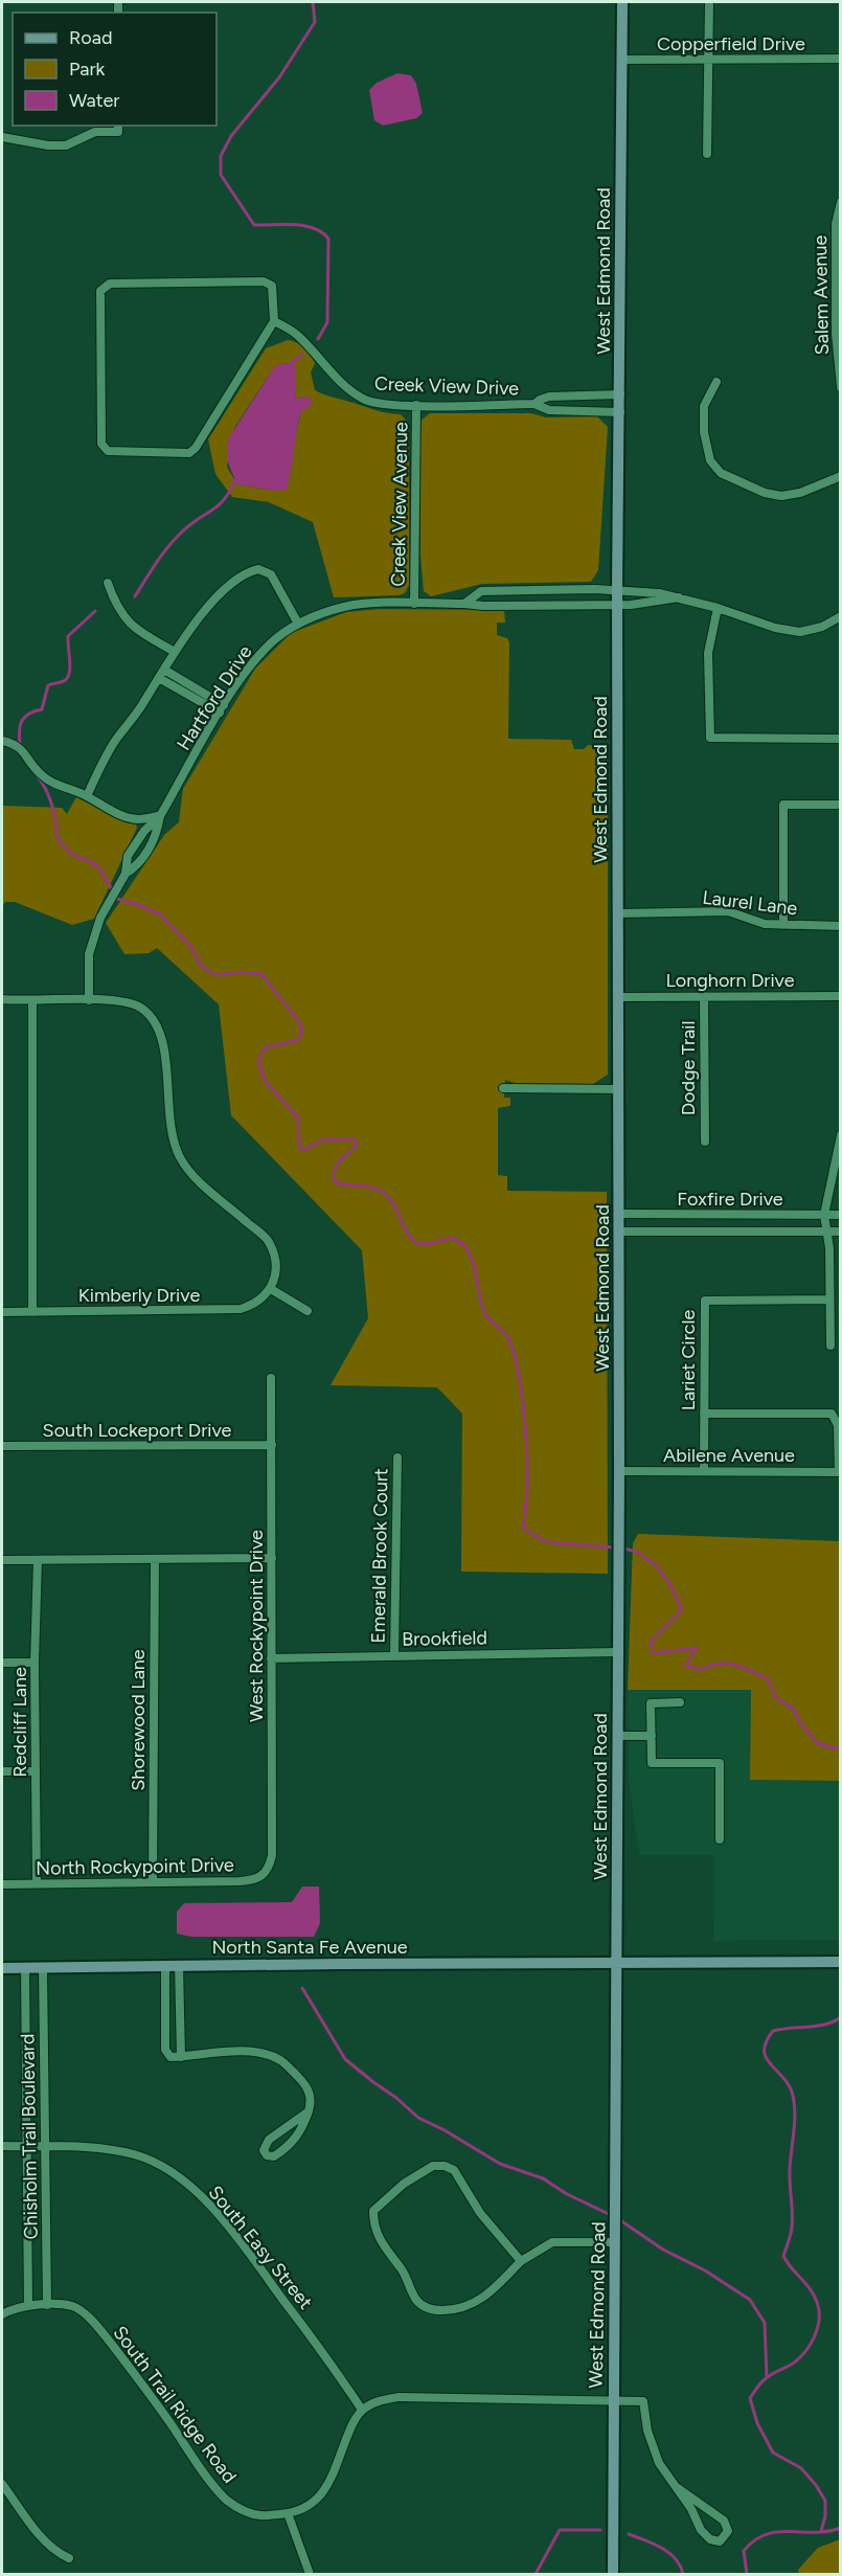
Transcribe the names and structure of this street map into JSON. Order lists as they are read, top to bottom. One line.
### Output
{"streets":{"main road":["West Edmond Road","North Santa Fe Avenue"],"street":["Copperfield Drive","Salem Avenue","Creek View Drive","Creek View Avenue","Hartford Drive","Laurel Lane","Longhorn Drive","Dodge Trail","Foxfire Drive","Kimberly Drive","Lariet Circle","South Lockeport Drive","Abilene Avenue","Emerald Brook Court","West Rockypoint Drive","Brookfield","Shorewood Lane","Redcliff Lane","North Rockypoint Drive","Chisholm Trail Boulevard","South Easy Street","South Trail Ridge Road"]},"crossings":[["Copperfield Drive","West Edmond Road"],["West Edmond Road","Creek View Drive"],["West Edmond Road","Hartford Drive"],["West Edmond Road","Laurel Lane"],["West Edmond Road","Longhorn Drive"],["West Edmond Road","Foxfire Drive"],["West Edmond Road","Abilene Avenue"],["West Edmond Road","Brookfield"],["West Edmond Road","North Santa Fe Avenue"],["Creek View Drive","Creek View Avenue"],["Creek View Avenue","Hartford Drive"],["Longhorn Drive","Dodge Trail"],["Lariet Circle","Abilene Avenue"],["South Lockeport Drive","West Rockypoint Drive"],["Emerald Brook Court","Brookfield"],["West Rockypoint Drive","Brookfield"],["West Rockypoint Drive","North Rockypoint Drive"],["Shorewood Lane","North Rockypoint Drive"],["Redcliff Lane","North Rockypoint Drive"],["North Santa Fe Avenue","Chisholm Trail Boulevard"],["Chisholm Trail Boulevard","South Easy Street"],["Chisholm Trail Boulevard","South Trail Ridge Road"],["South Easy Street","South Trail Ridge Road"]],"legend":["Road","Park","Water"]}
